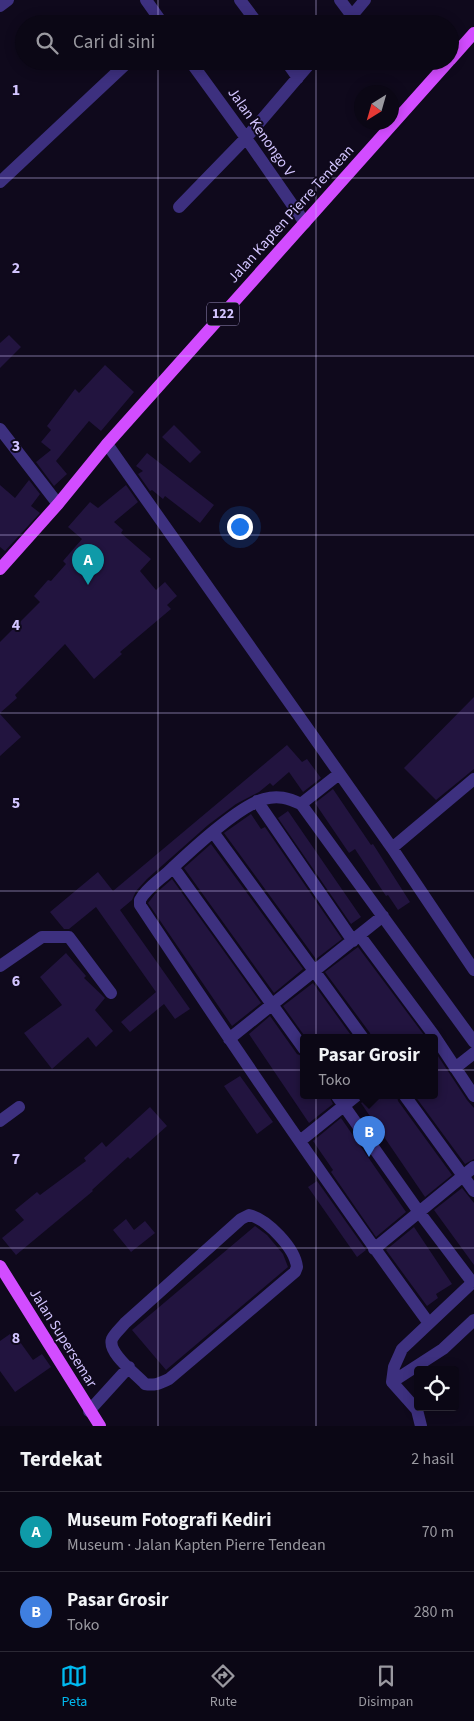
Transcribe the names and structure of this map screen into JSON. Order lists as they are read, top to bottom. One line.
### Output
{"streets":{"main road":["Jalan Kapten Pierre Tendean","122","Jalan Supersemar"],"street":["Jalan Kenongo V"]},"crossings":[["Jalan Kenongo V","Jalan Kapten Pierre Tendean"]],"north":"bottom left","page":{"search":"Cari di sini","pins":["A","B"],"popup":["Pasar Grosir","Toko"],"heading":["Terdekat","2 hasil"],"list":[{"mark":"A","name":"Museum Fotografi Kediri","note":"Museum · Jalan Kapten Pierre Tendean","value":"70 m"},{"mark":"B","name":"Pasar Grosir","note":"Toko","value":"280 m"}],"nav":["Peta","Rute","Disimpan"]},"grid":{"rows":["1","2","3","4","5","6","7","8"]}}
